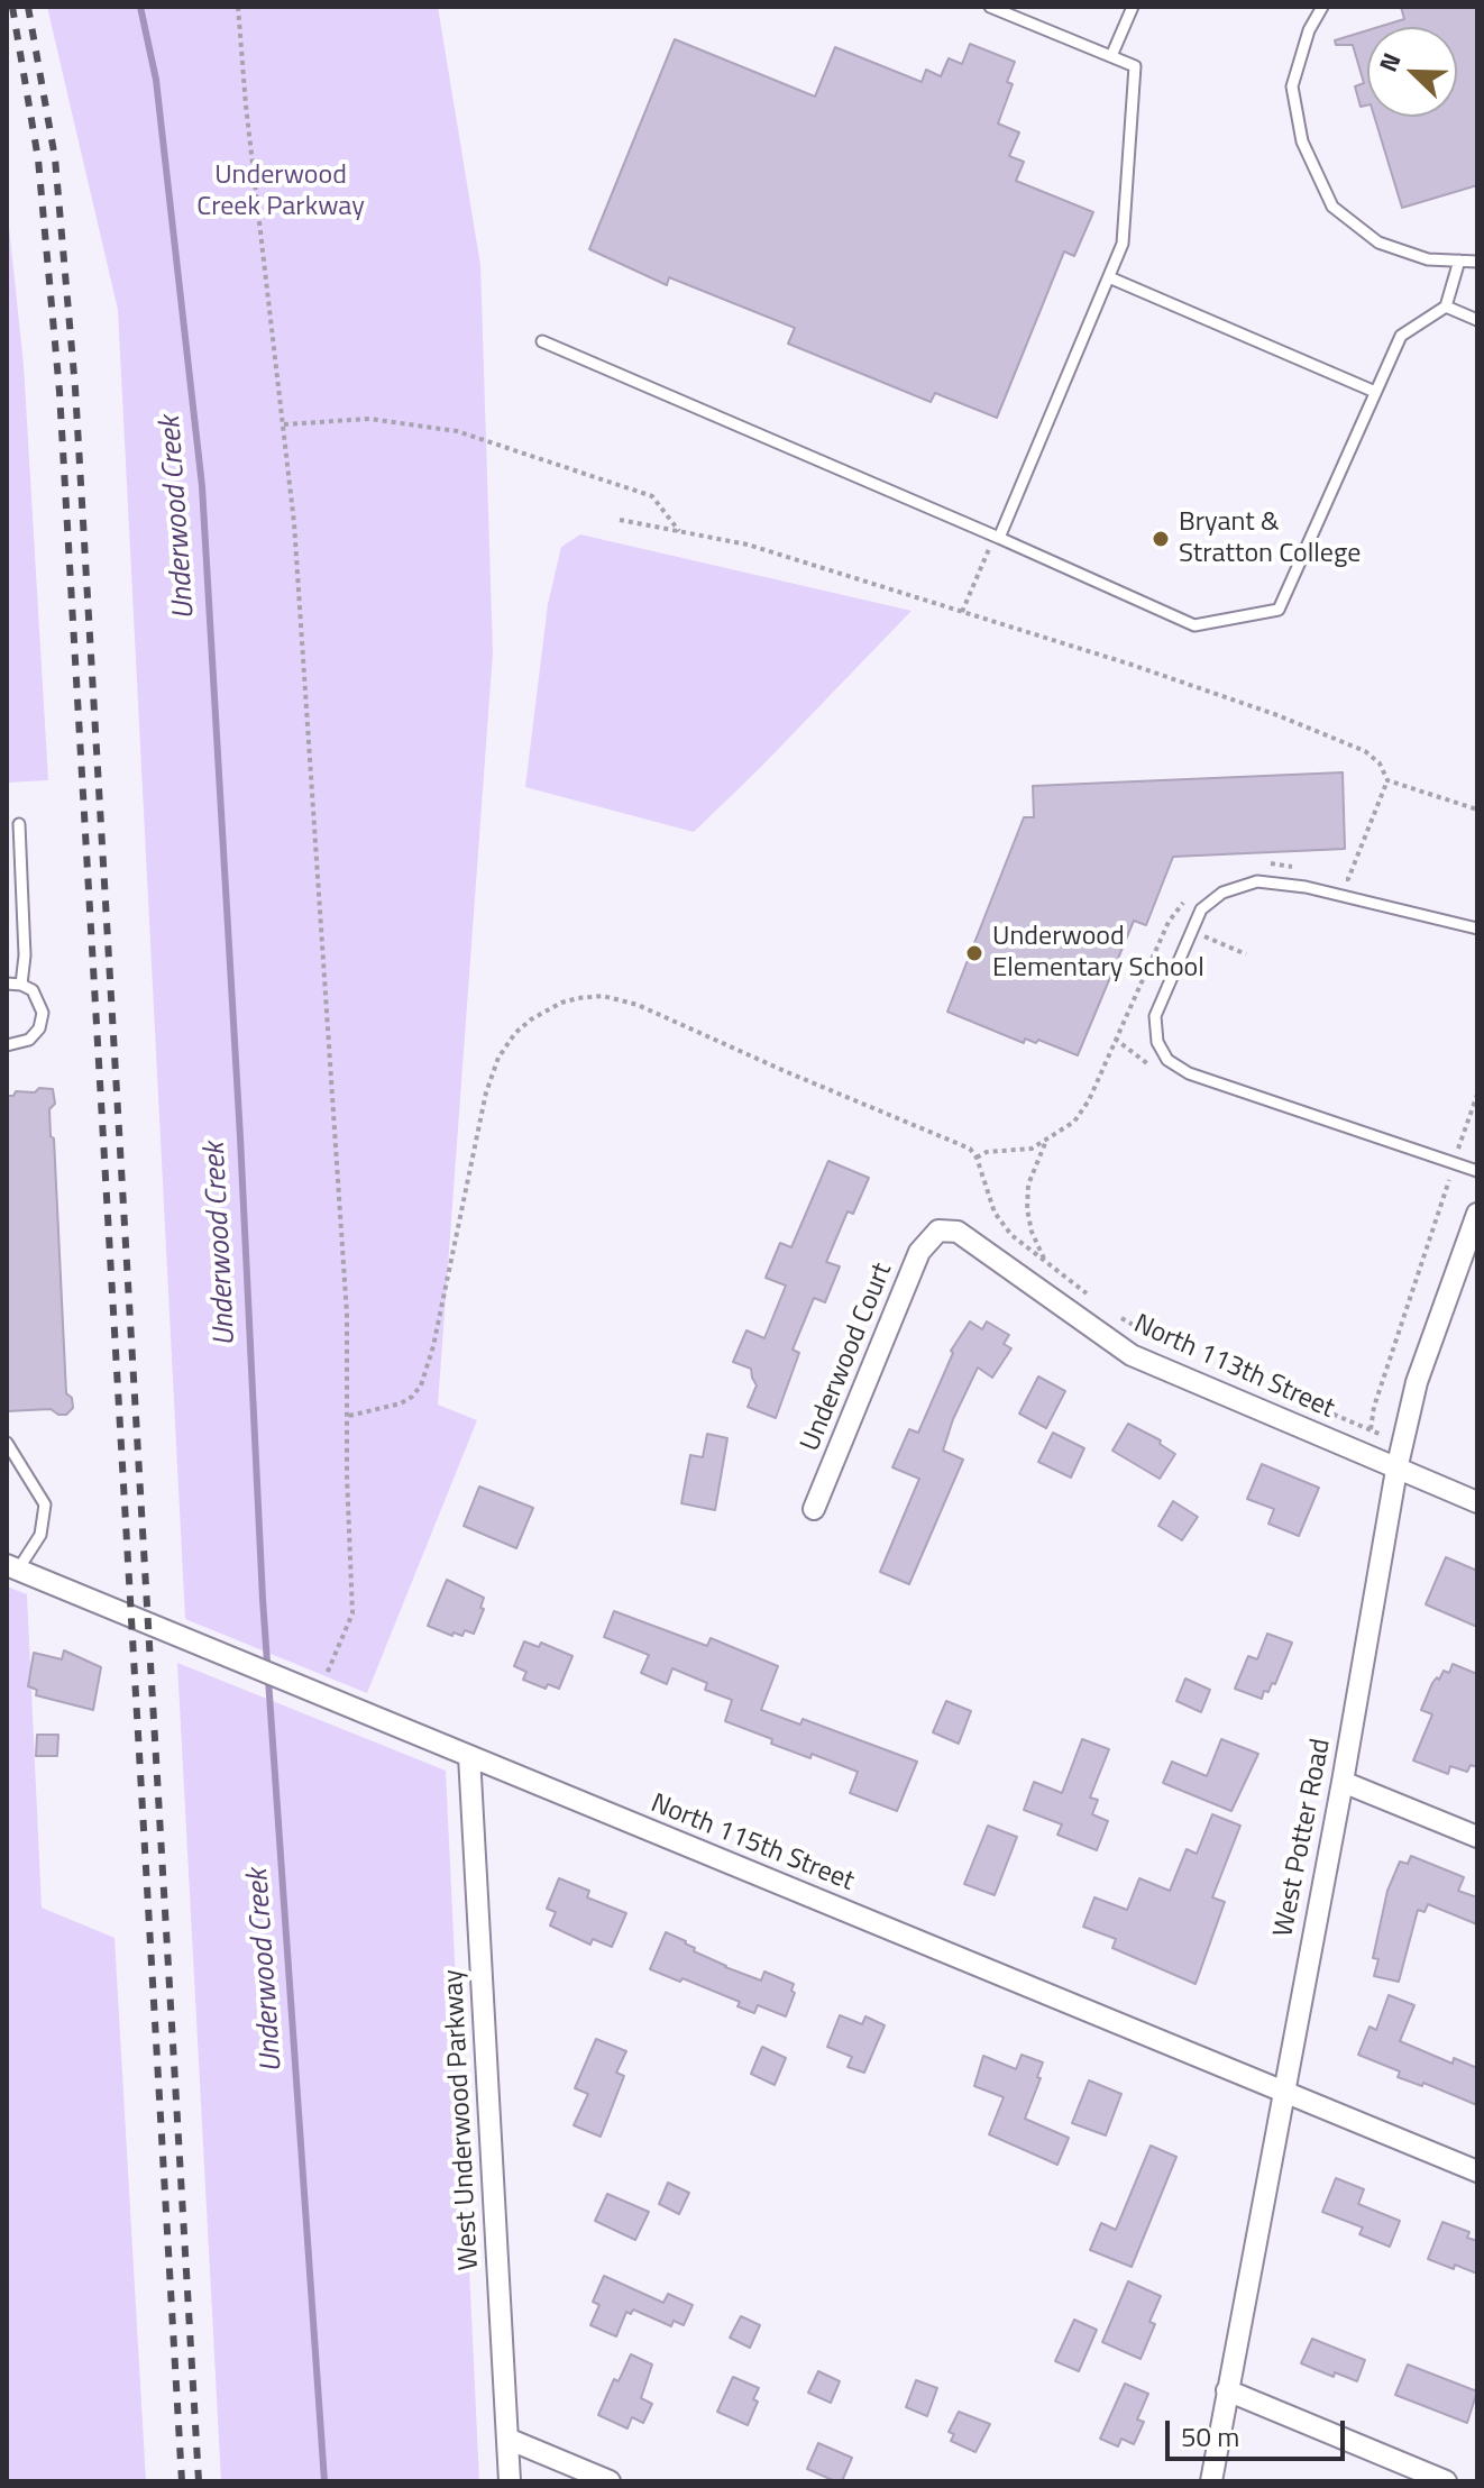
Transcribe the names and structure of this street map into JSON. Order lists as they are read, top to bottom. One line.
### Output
{"streets":{"street":["Underwood Court","North 113th Street","West Potter Road","North 115th Street","West Underwood Parkway"]},"crossings":[["Underwood Court","North 113th Street"],["North 113th Street","West Potter Road"],["West Potter Road","North 115th Street"],["North 115th Street","West Underwood Parkway"]],"water":["Underwood Creek"],"parks":["Underwood Creek Parkway"],"places":["Bryant & Stratton College","Underwood Elementary School"],"scale_bar":"50 m","north":"top left"}
